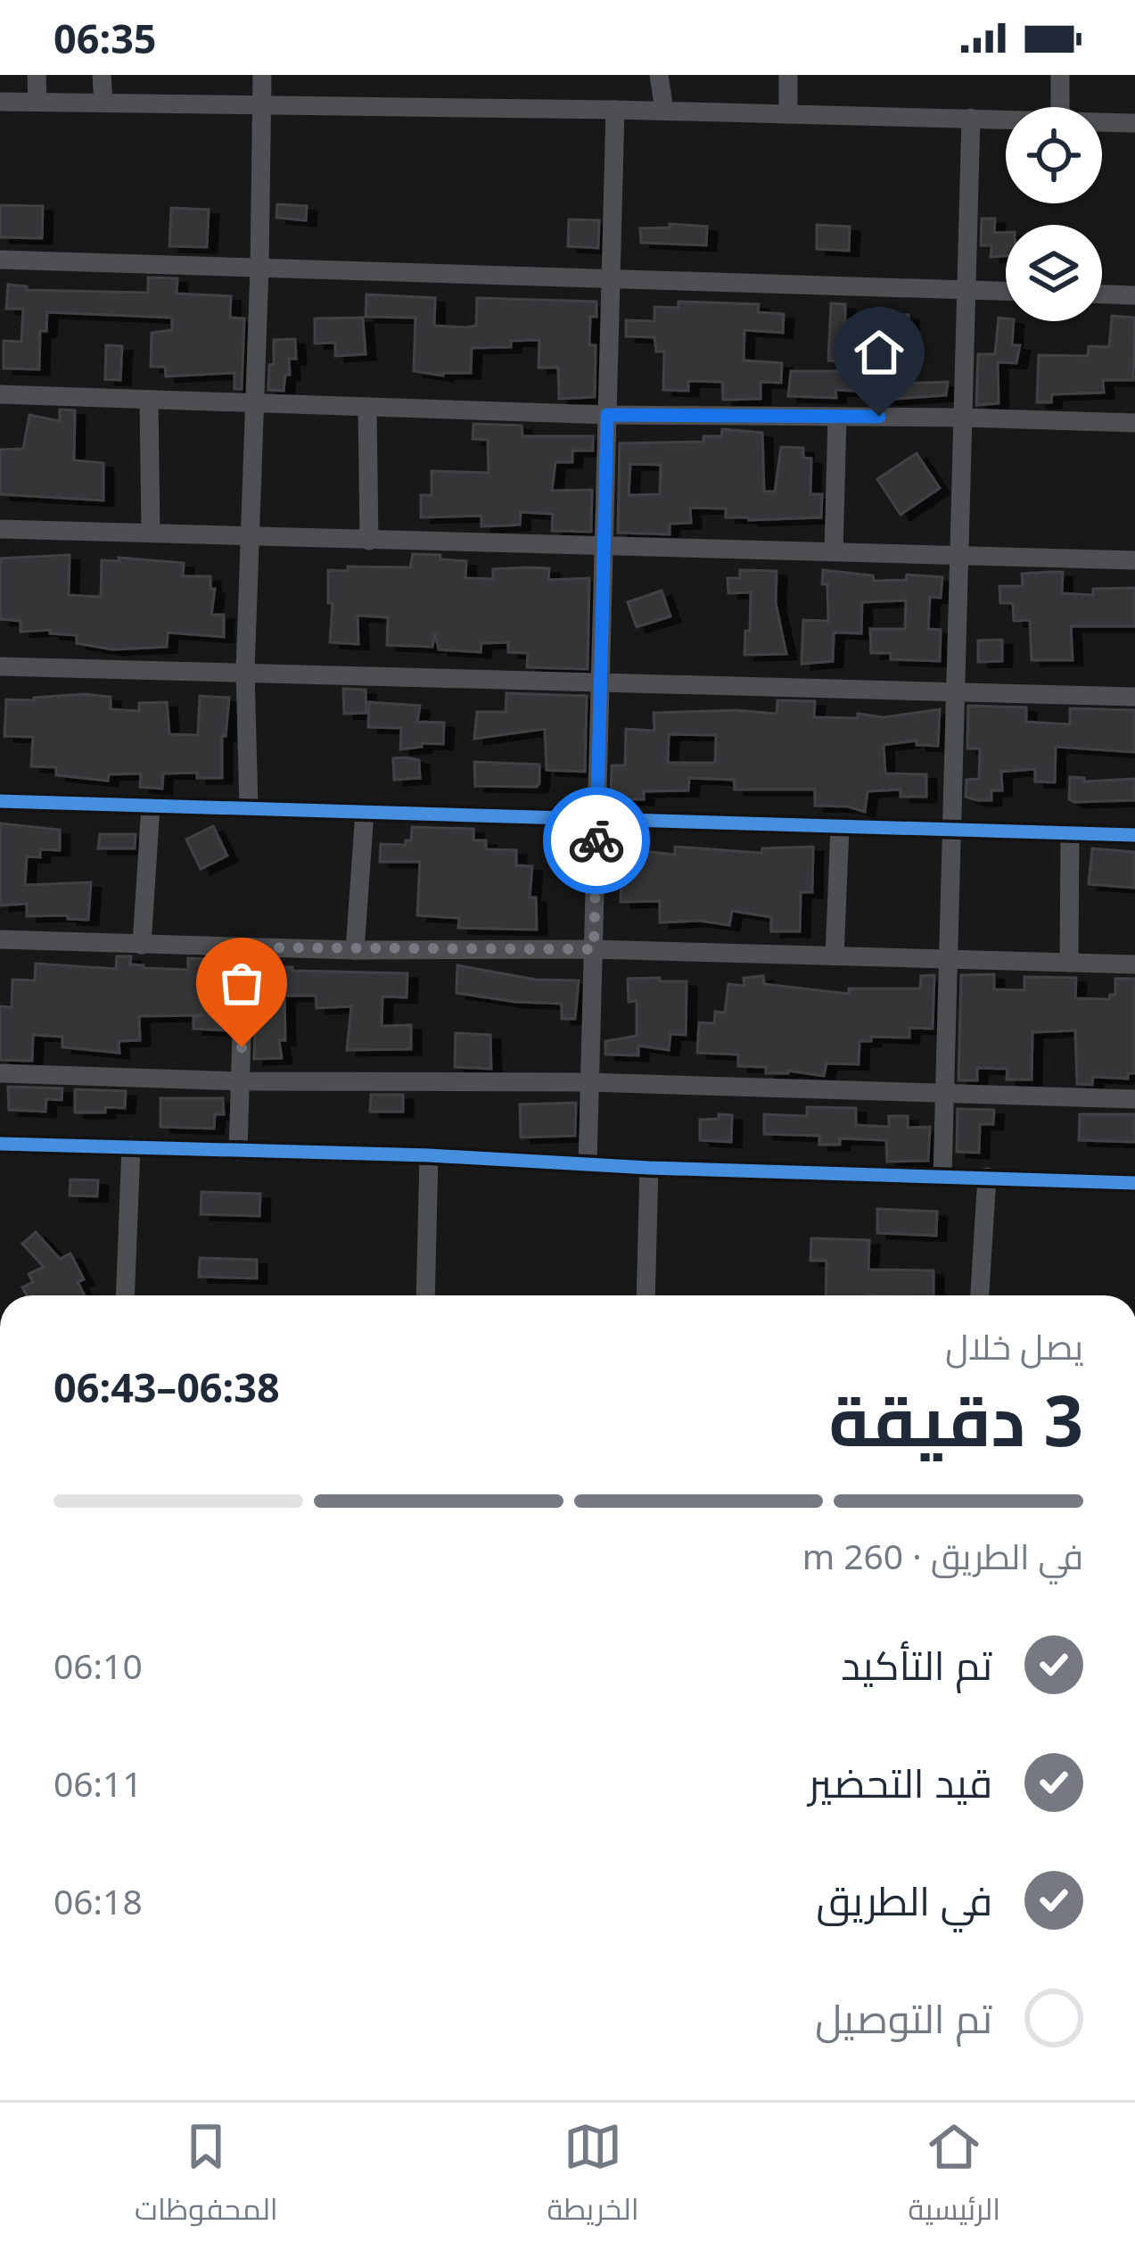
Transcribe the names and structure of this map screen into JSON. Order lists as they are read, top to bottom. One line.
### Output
{"page":{"status":"06:35","heading":["3 دقيقة","يصل خلال","06:38–06:43"],"bar":"في الطريق · 260 m","list":[["تم التأكيد","06:10"],["قيد التحضير","06:11"],["في الطريق","06:18"],"تم التوصيل"],"tabs":["الرئيسية","الخريطة","المحفوظات"]}}
